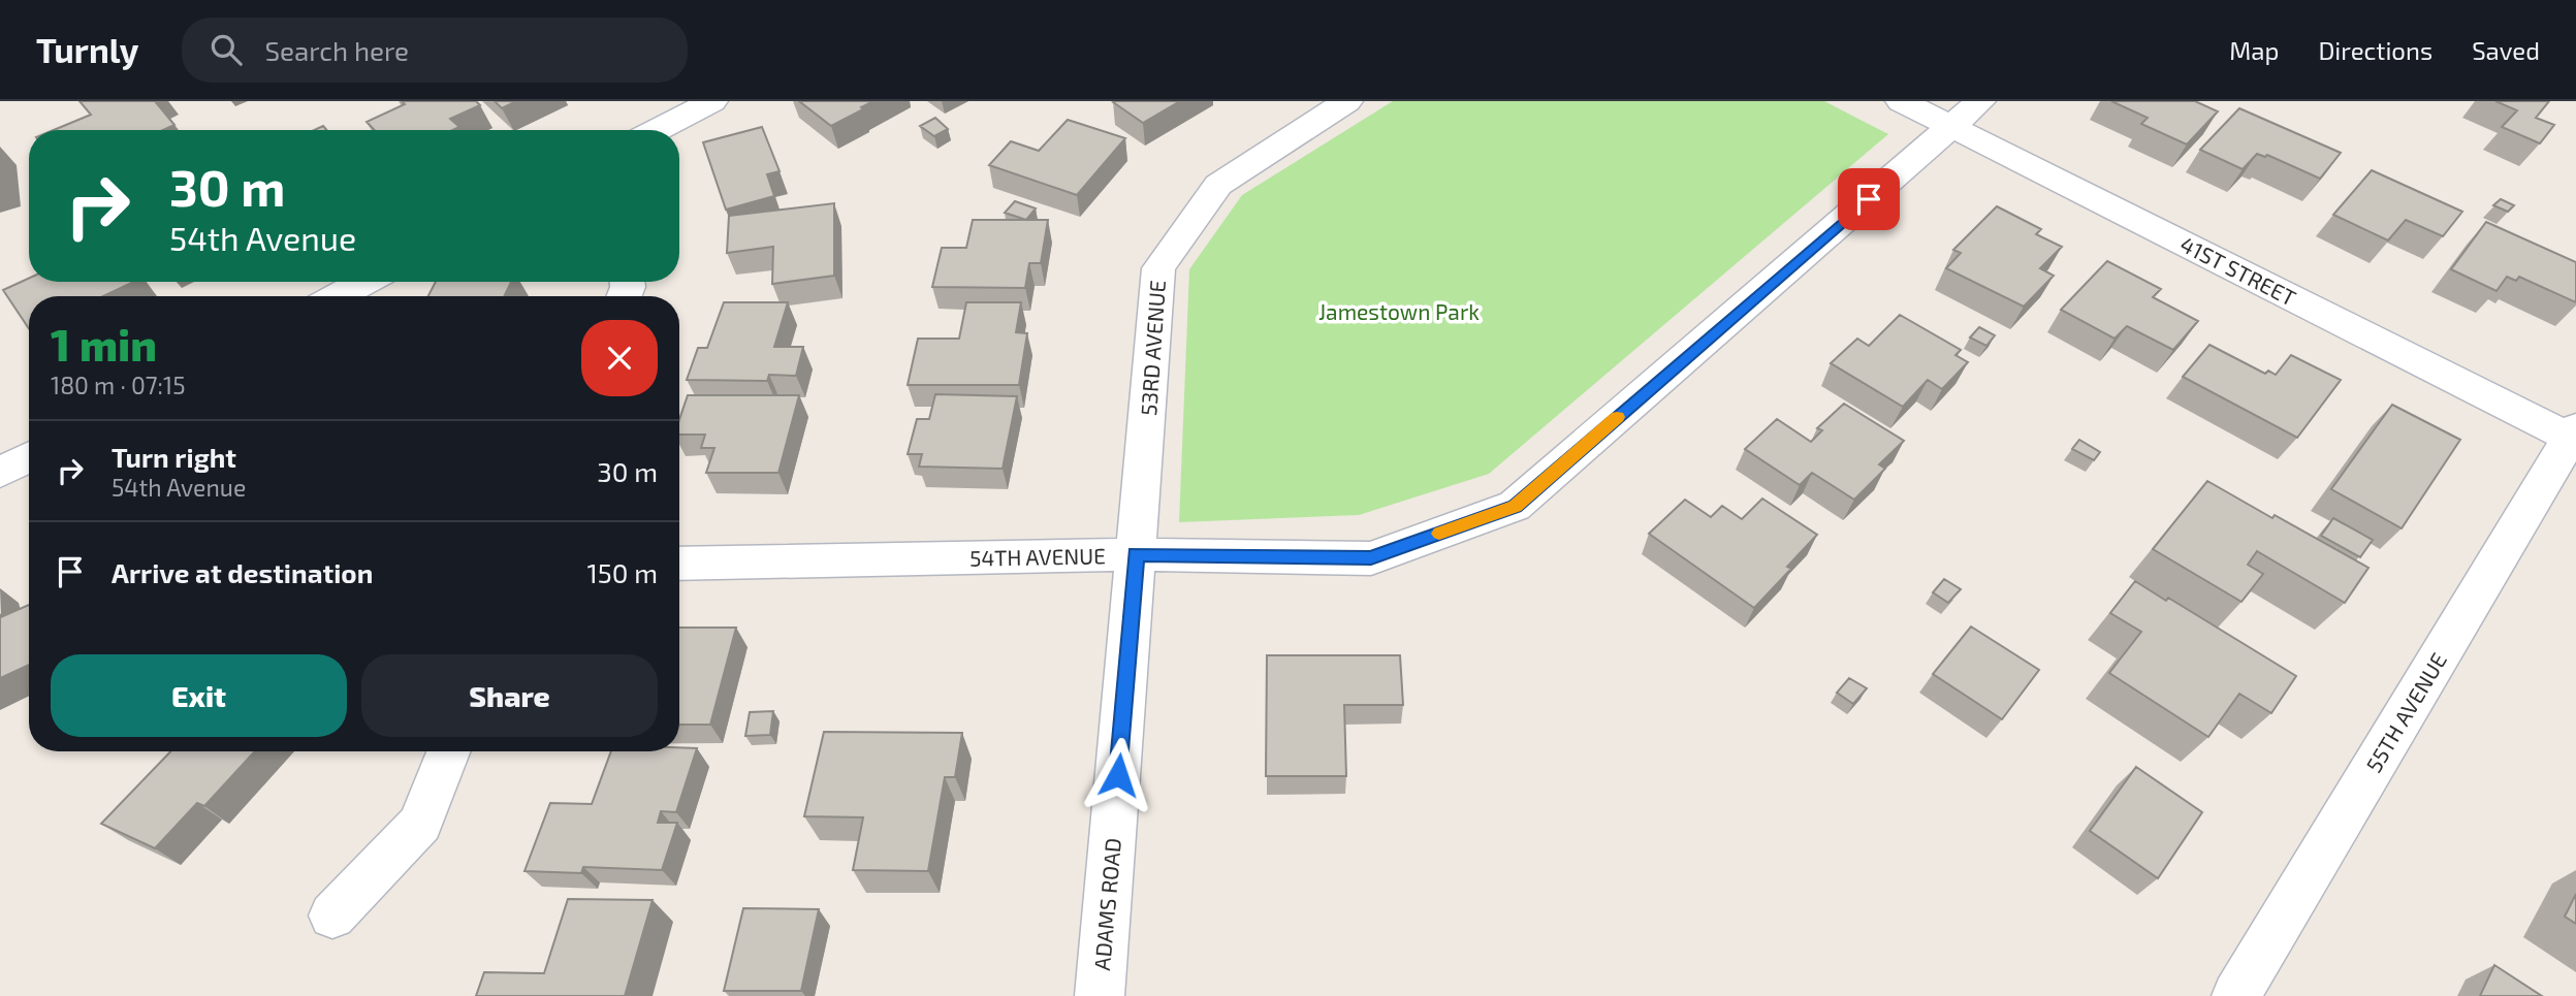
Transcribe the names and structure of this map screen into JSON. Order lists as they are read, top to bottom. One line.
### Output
{"streets":{"street":["41ST STREET","53RD AVENUE","54TH AVENUE","55TH AVENUE","ADAMS ROAD"]},"crossings":[["41ST STREET","54TH AVENUE"],["41ST STREET","55TH AVENUE"],["53RD AVENUE","54TH AVENUE"],["53RD AVENUE","ADAMS ROAD"],["54TH AVENUE","ADAMS ROAD"]],"parks":["Jamestown Park"],"page":{"header":"Turnly","search":"Search here","nav":["Map","Directions","Saved"],"turn":["30 m","54th Avenue"],"heading":["1 min","180 m · 07:15"],"list":[{"name":"Turn right","note":"54th Avenue","value":"30 m"},{"name":"Arrive at destination","value":"150 m"}],"buttons":["Exit","Share"]}}
